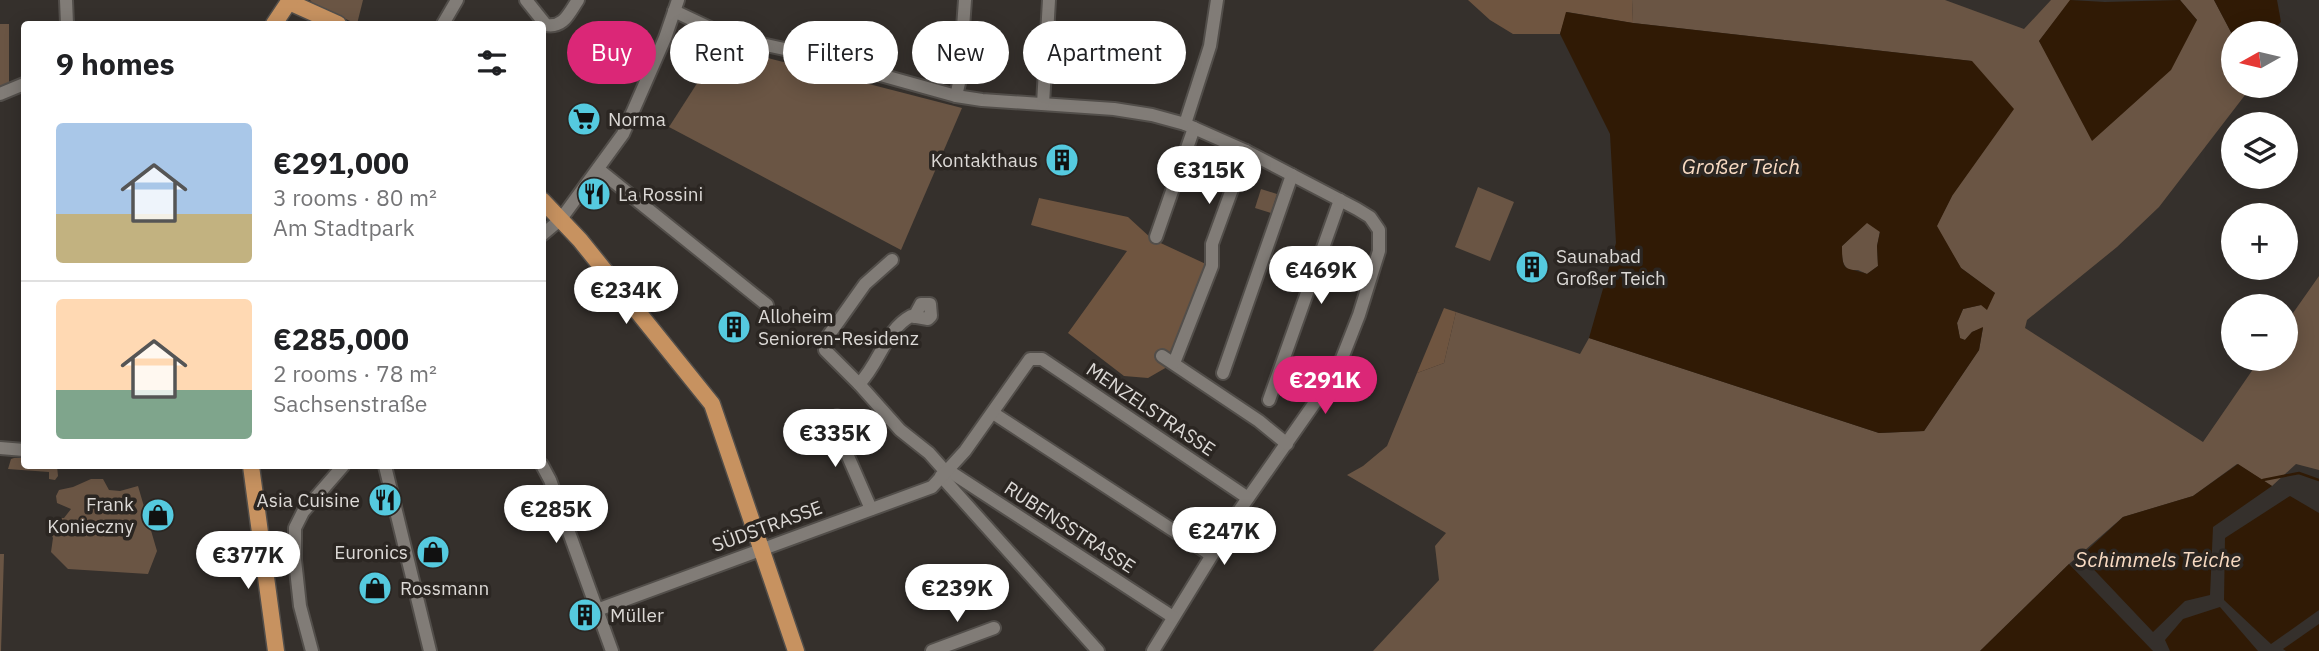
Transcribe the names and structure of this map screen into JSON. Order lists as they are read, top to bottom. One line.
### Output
{"streets":{"street":["MENZELSTRASSE","SÜDSTRASSE","RUBENSSTRASSE"]},"crossings":[["MENZELSTRASSE","SÜDSTRASSE"],["SÜDSTRASSE","RUBENSSTRASSE"]],"water":["Großer Teich","Schimmels Teiche"],"places":{"supermarket":["Norma"],"building":["Kontakthaus","Saunabad Großer Teich","Alloheim Senioren-Residenz","Müller"],"restaurant":["La Rossini","Asia Cuisine"],"shop":["Frank Konieczny","Euronics","Rossmann"]},"north":"left","page":{"map_buttons":["+","−"],"chip":["Buy","Rent","Filters","New","Apartment"],"heading":"9 homes","list":[{"name":"€291,000","note":"3 rooms · 80 m² · Am Stadtpark"},{"name":"€285,000","note":"2 rooms · 78 m² · Sachsenstraße"}],"price":["€315K","€469K","€234K","€291K","€335K","€285K","€247K","€377K","€239K"]}}
